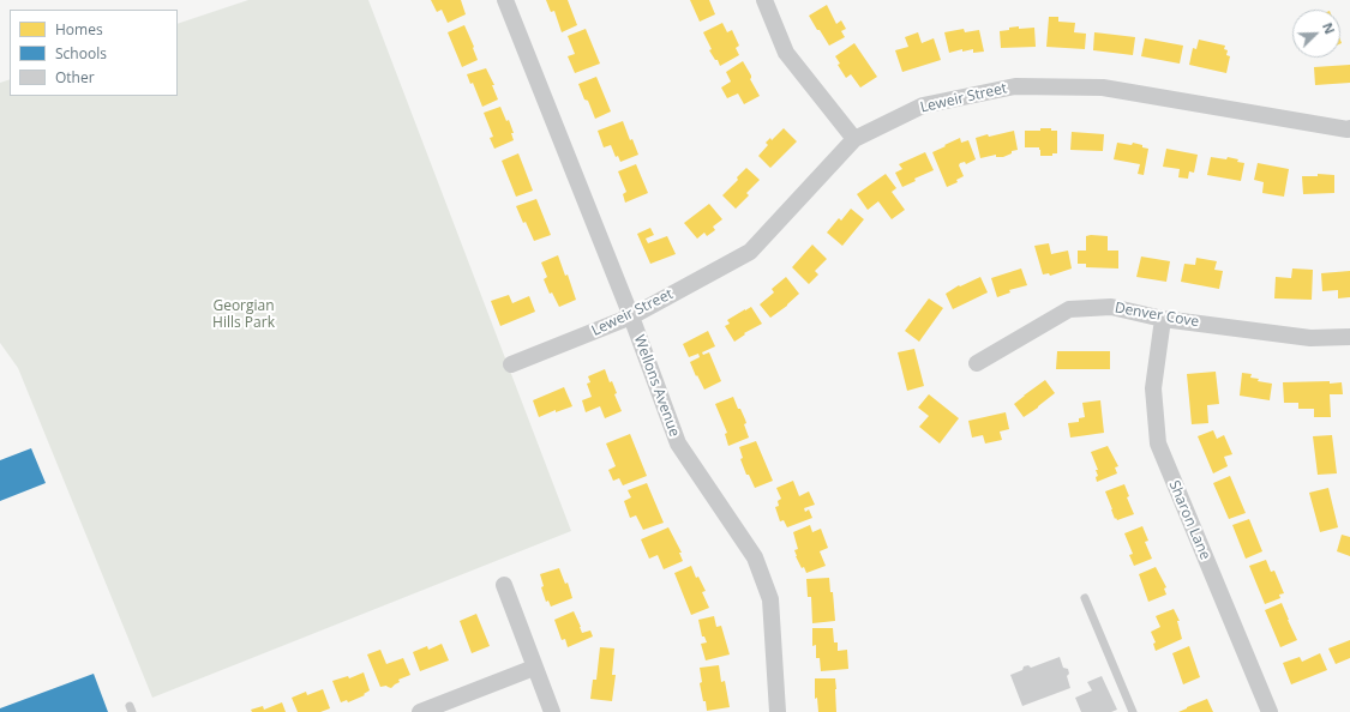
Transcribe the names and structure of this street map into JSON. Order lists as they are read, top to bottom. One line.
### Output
{"streets":{"street":["Leweir Street","Denver Cove","Wellons Avenue","Sharon Lane"]},"crossings":[["Leweir Street","Wellons Avenue"],["Denver Cove","Sharon Lane"]],"parks":["Georgian Hills Park"],"legend":["Homes","Schools","Other"],"north":"top right"}
